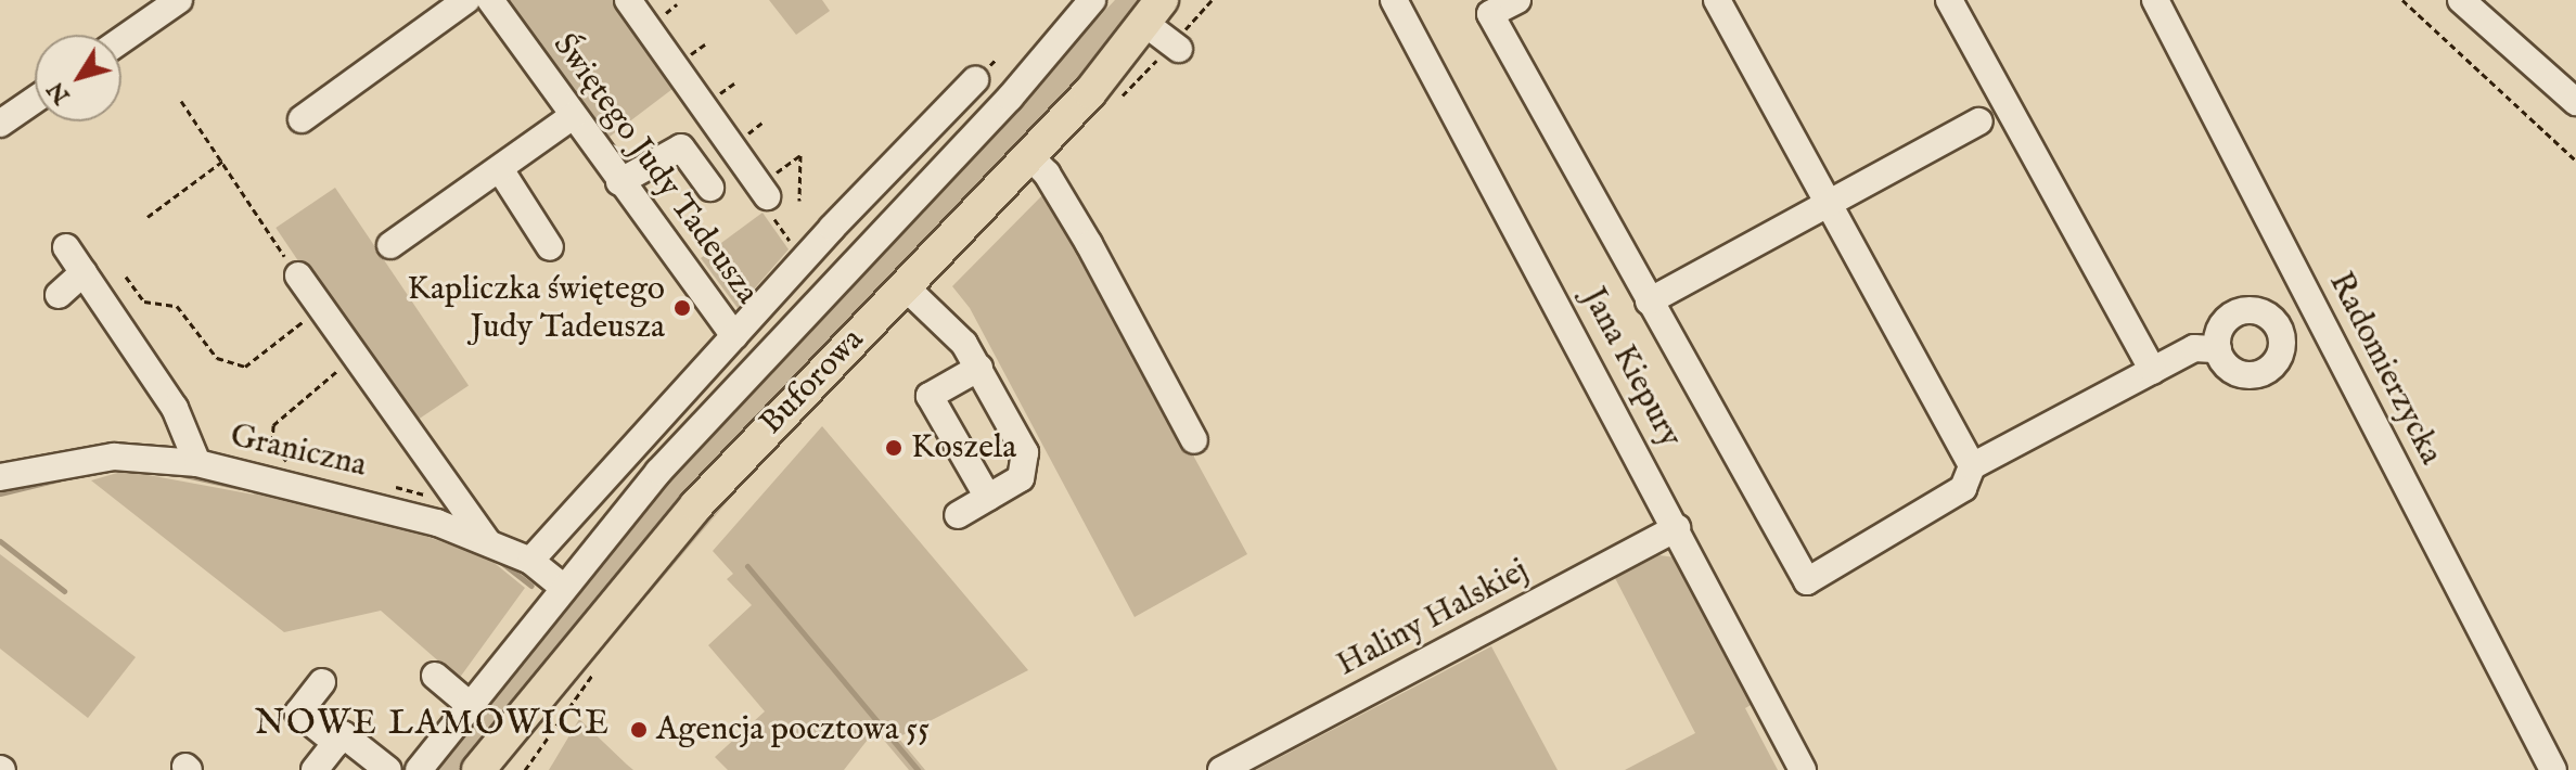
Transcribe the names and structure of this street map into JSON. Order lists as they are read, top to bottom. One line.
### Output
{"streets":{"main road":["Buforowa"],"street":["Świętego Judy Tadeusza","Jana Kiepury","Radomierzycka","Graniczna","Haliny Halskiej"]},"crossings":[["Jana Kiepury","Haliny Halskiej"],["Buforowa","Graniczna"]],"districts":["NOWE LAMOWICE"],"places":["Kapliczka świętego Judy Tadeusza","Koszela","Agencja pocztowa 55"],"north":"bottom left"}
